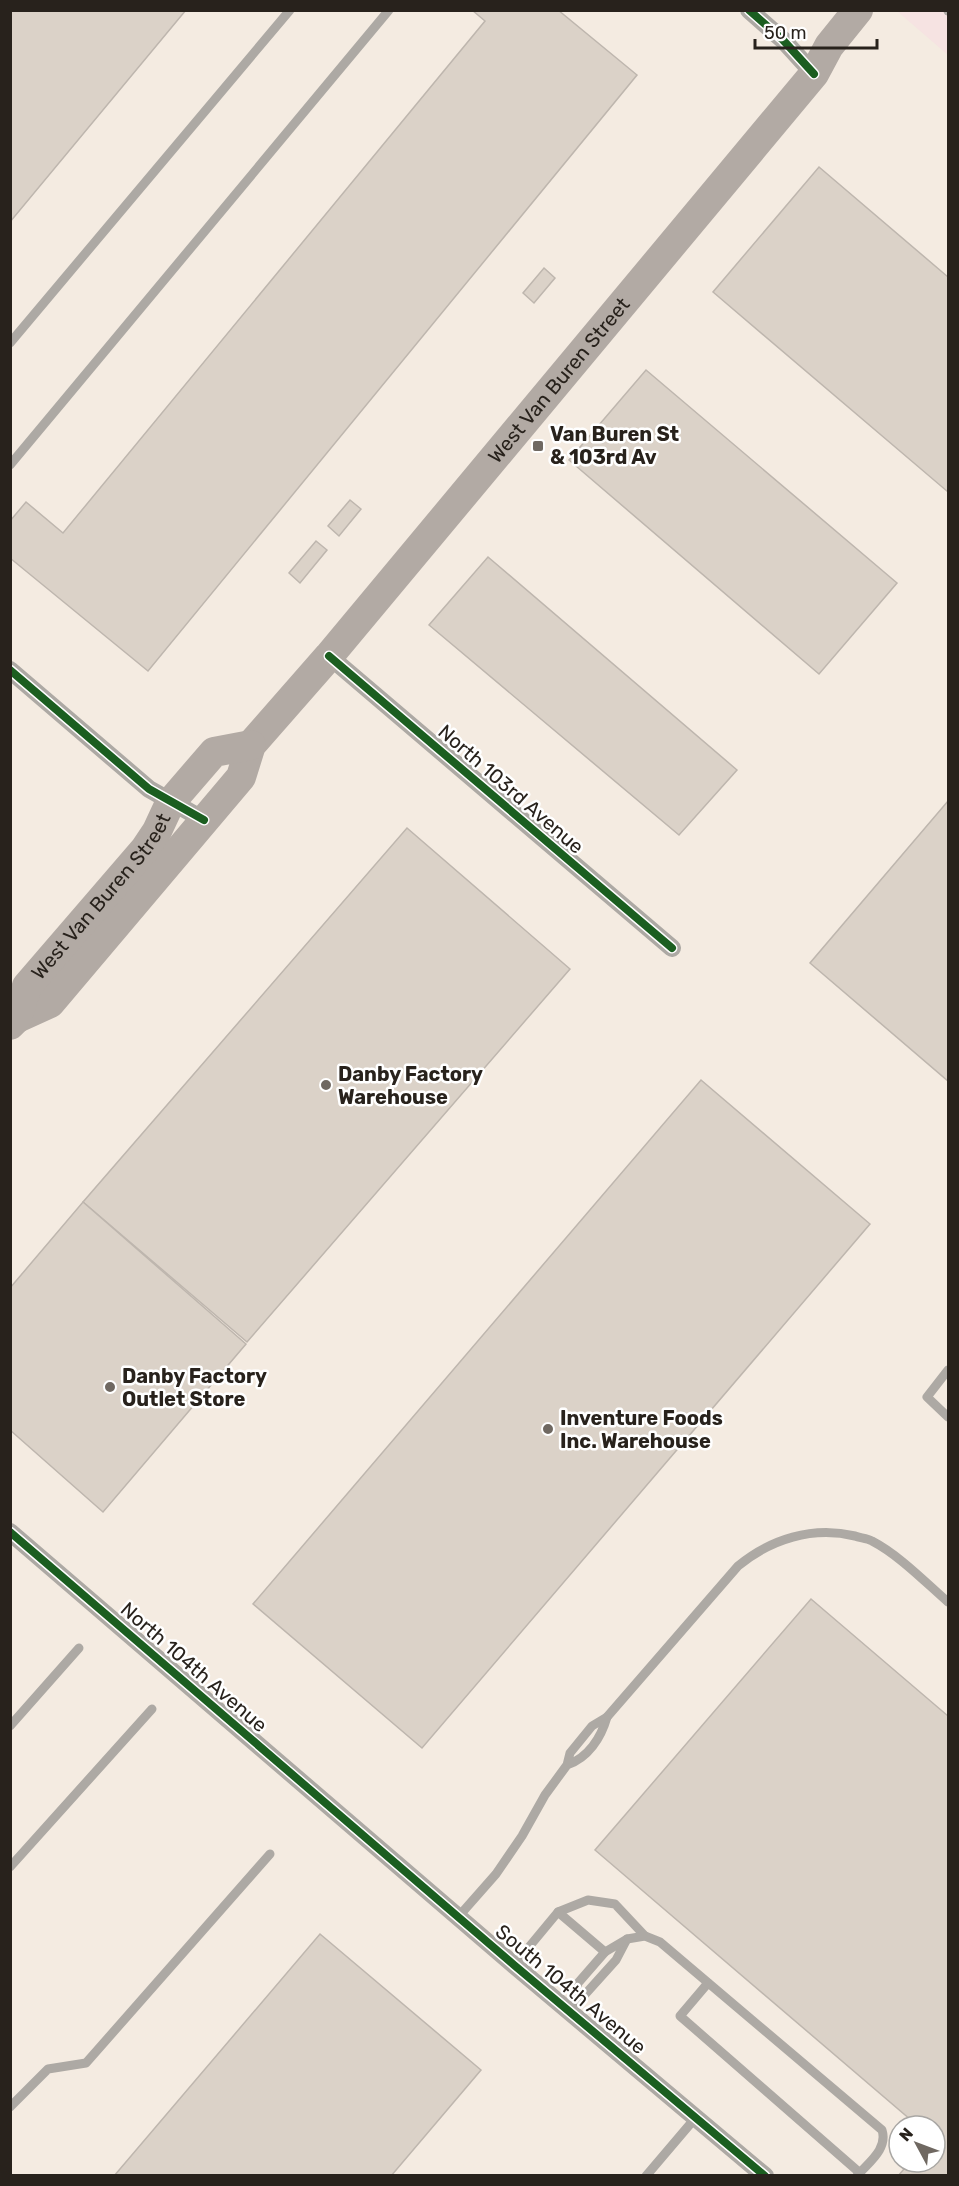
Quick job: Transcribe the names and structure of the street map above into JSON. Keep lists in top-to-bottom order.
{
  "streets": {
    "main road": ["West Van Buren Street"],
    "street": ["North 103rd Avenue", "North 104th Avenue", "South 104th Avenue"]
  },
  "crossings": [
    ["West Van Buren Street", "North 103rd Avenue"],
    ["North 104th Avenue", "South 104th Avenue"]
  ],
  "places": {
    "transit": ["Van Buren St & 103rd Av"],
    "other": ["Danby Factory Warehouse", "Danby Factory Outlet Store", "Inventure Foods Inc. Warehouse"]
  },
  "scale_bar": "50 m",
  "north": "top left"
}
